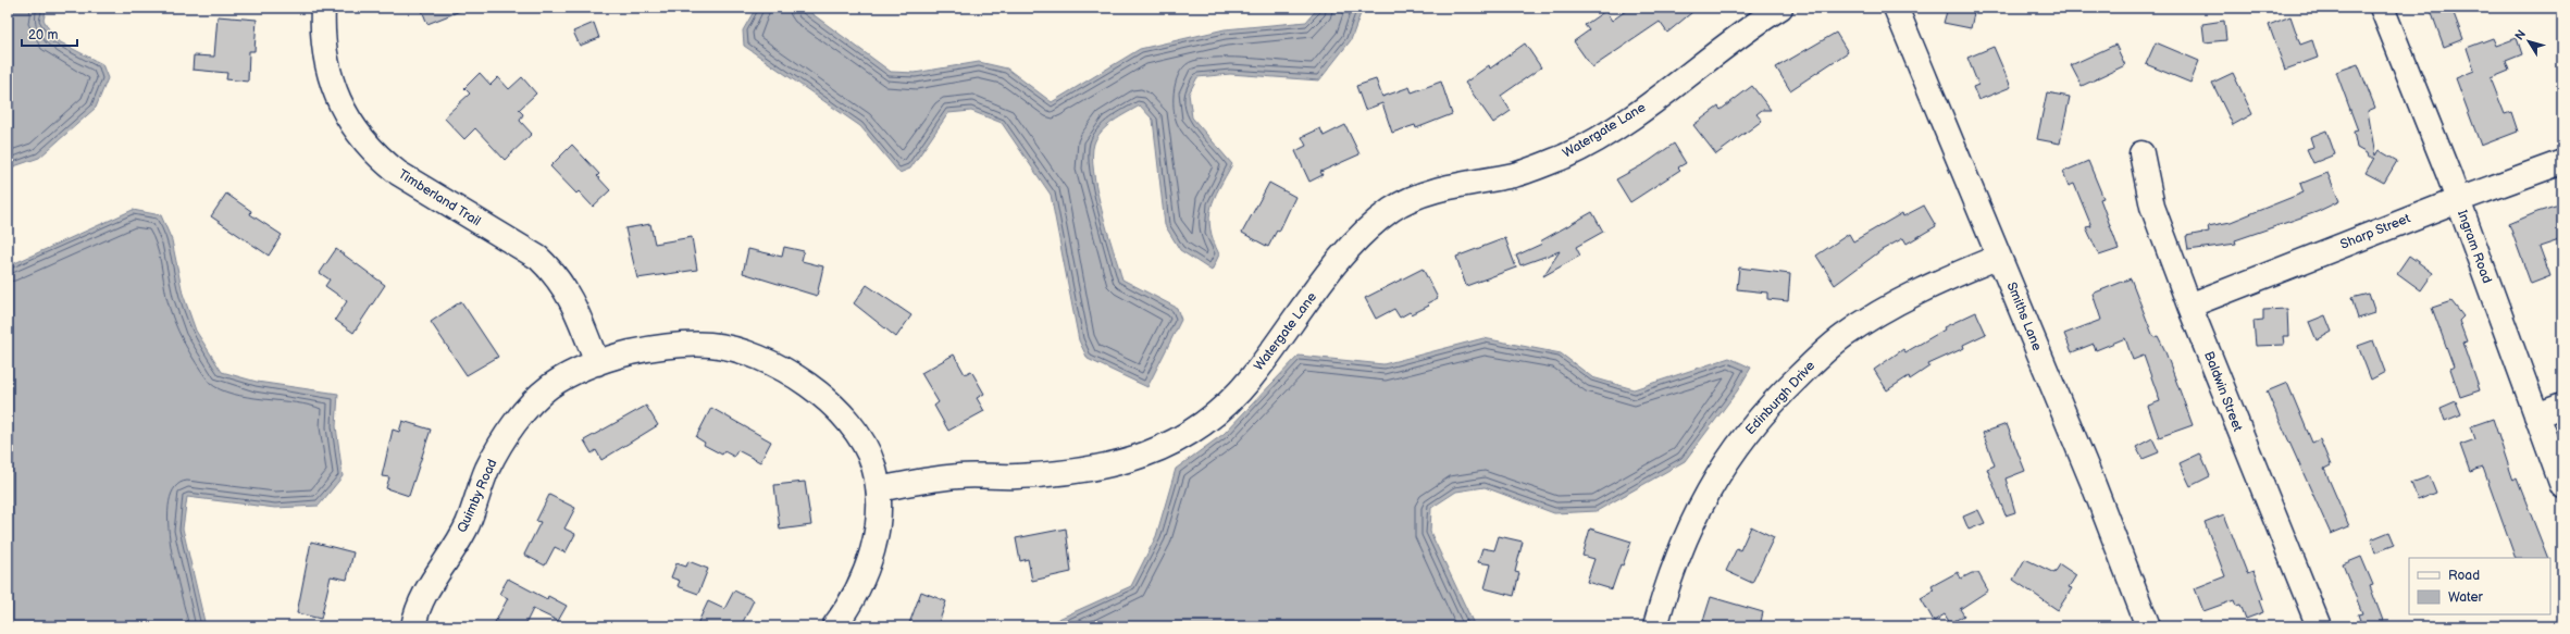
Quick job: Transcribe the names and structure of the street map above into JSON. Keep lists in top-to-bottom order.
{
  "streets": {
    "street": [
      "Watergate Lane",
      "Timberland Trail",
      "Sharp Street",
      "Ingram Road",
      "Smiths Lane",
      "Baldwin Street",
      "Edinburgh Drive",
      "Quimby Road"
    ]
  },
  "crossings": [
    ["Watergate Lane", "Quimby Road"],
    ["Timberland Trail", "Quimby Road"],
    ["Sharp Street", "Ingram Road"],
    ["Sharp Street", "Baldwin Street"],
    ["Smiths Lane", "Edinburgh Drive"]
  ],
  "legend": ["Road", "Water"],
  "scale_bar": "20 m",
  "north": "top left"
}
